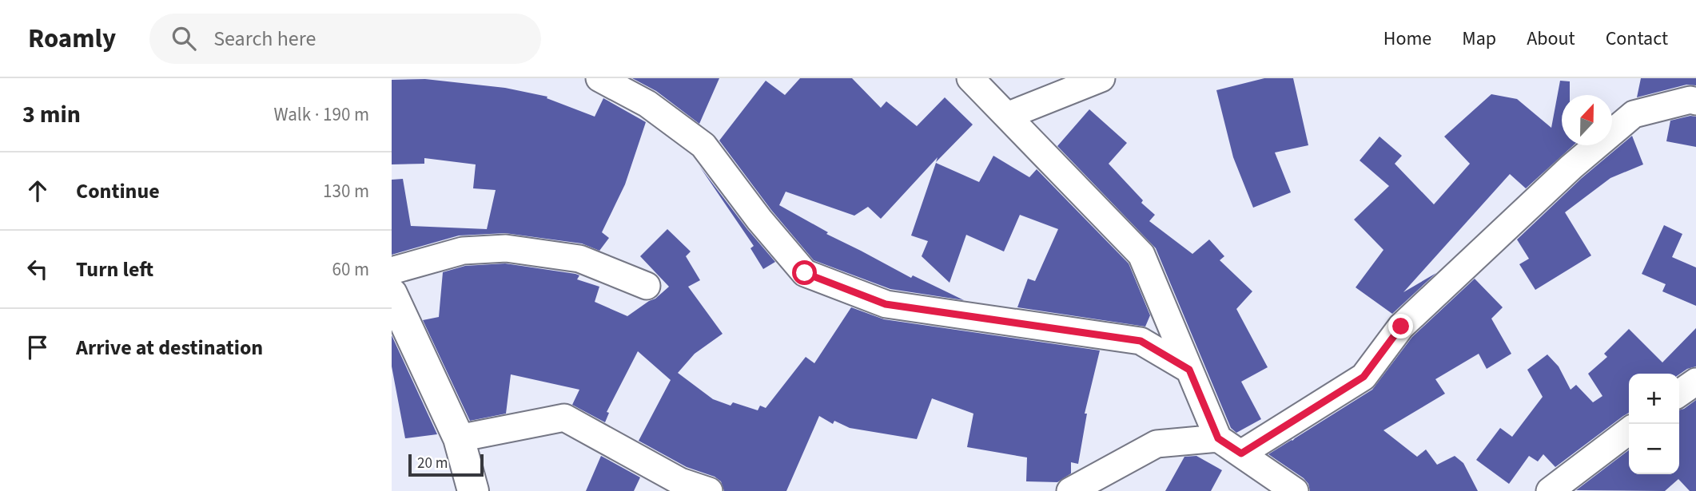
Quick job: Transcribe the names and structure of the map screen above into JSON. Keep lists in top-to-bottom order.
{
  "scale_bar": "20 m",
  "north": "top",
  "page": {
    "header": "Roamly",
    "search": "Search here",
    "nav": [
      "Home",
      "Map",
      "About",
      "Contact"
    ],
    "heading": ["3 min", "Walk · 190 m"],
    "list": [
      ["Continue", "130 m"],
      ["Turn left", "60 m"],
      "Arrive at destination"
    ],
    "map_buttons": ["+", "−"],
    "scale": "20 m"
  }
}
